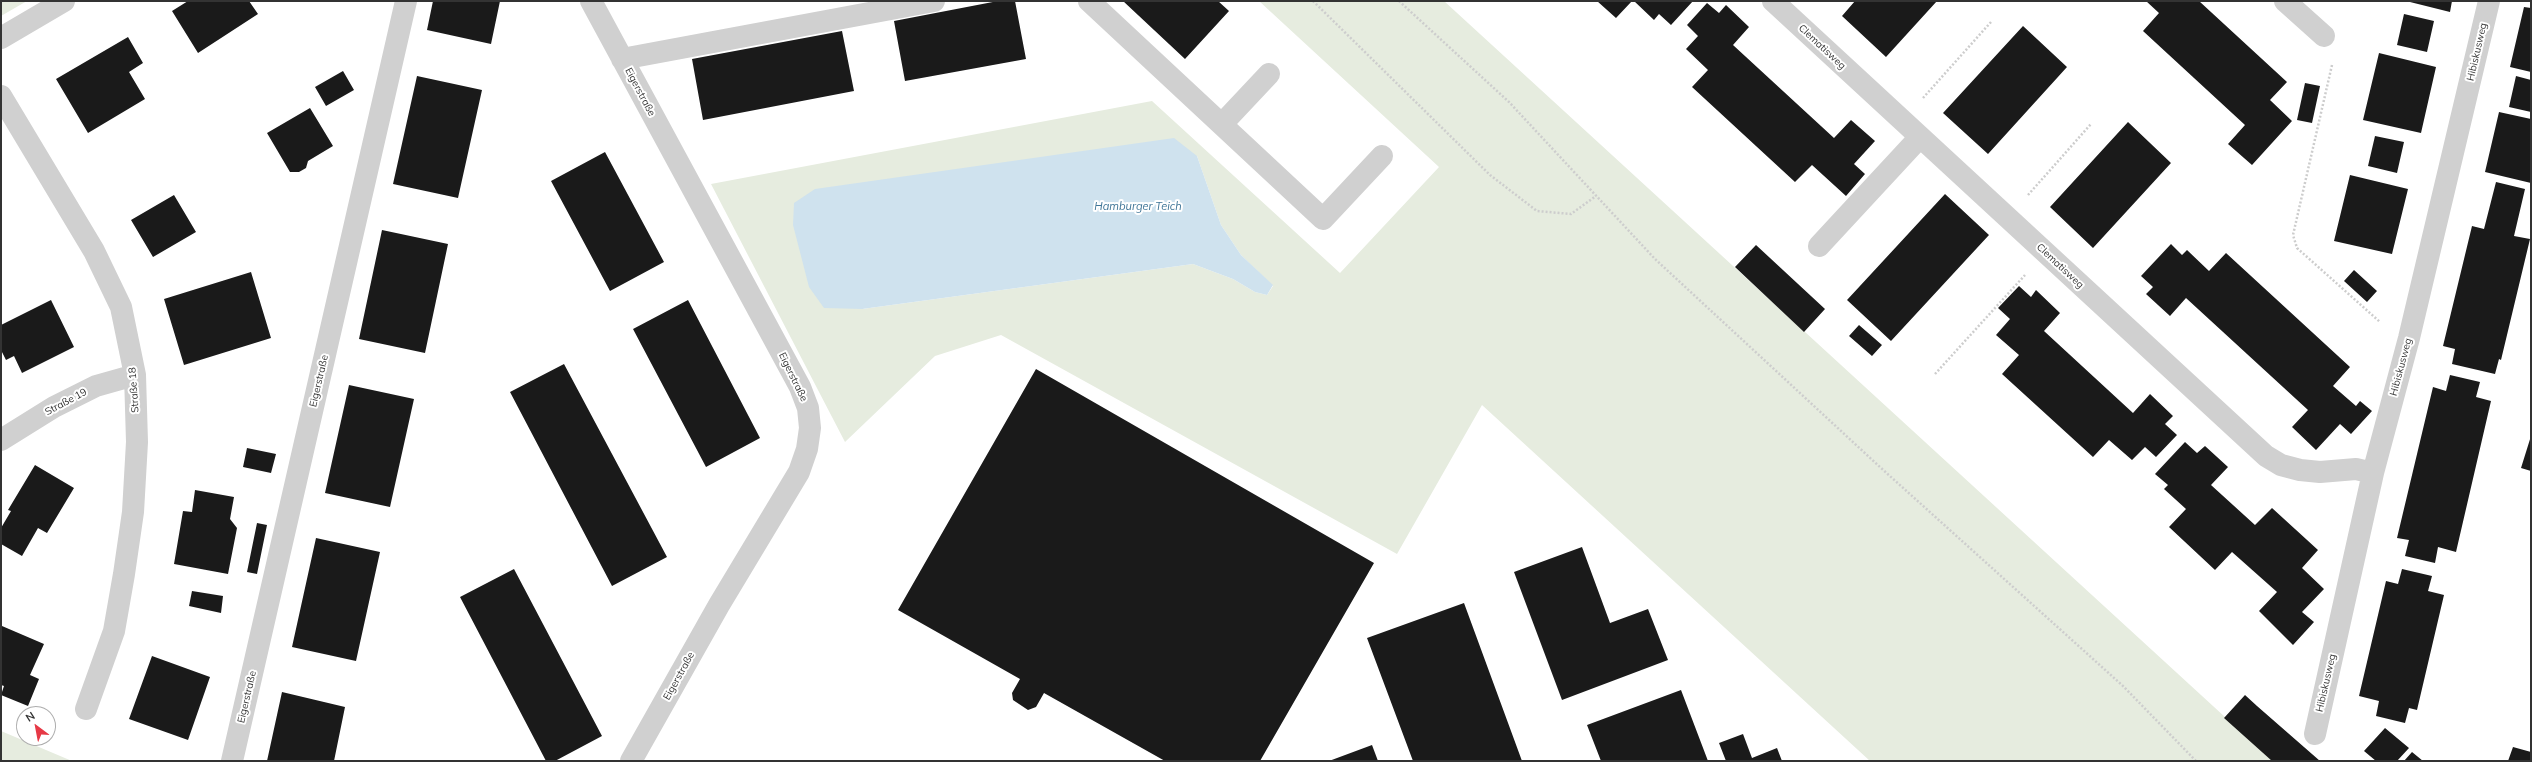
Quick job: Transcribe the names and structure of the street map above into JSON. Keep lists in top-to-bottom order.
{
  "streets": {
    "street": [
      "Clematisweg",
      "Hibiskusweg",
      "Eigerstraße",
      "Straße 18",
      "Straße 19"
    ]
  },
  "crossings": [
    ["Clematisweg", "Hibiskusweg"],
    ["Straße 18", "Straße 19"]
  ],
  "water": ["Hamburger Teich"],
  "north": "top left"
}
